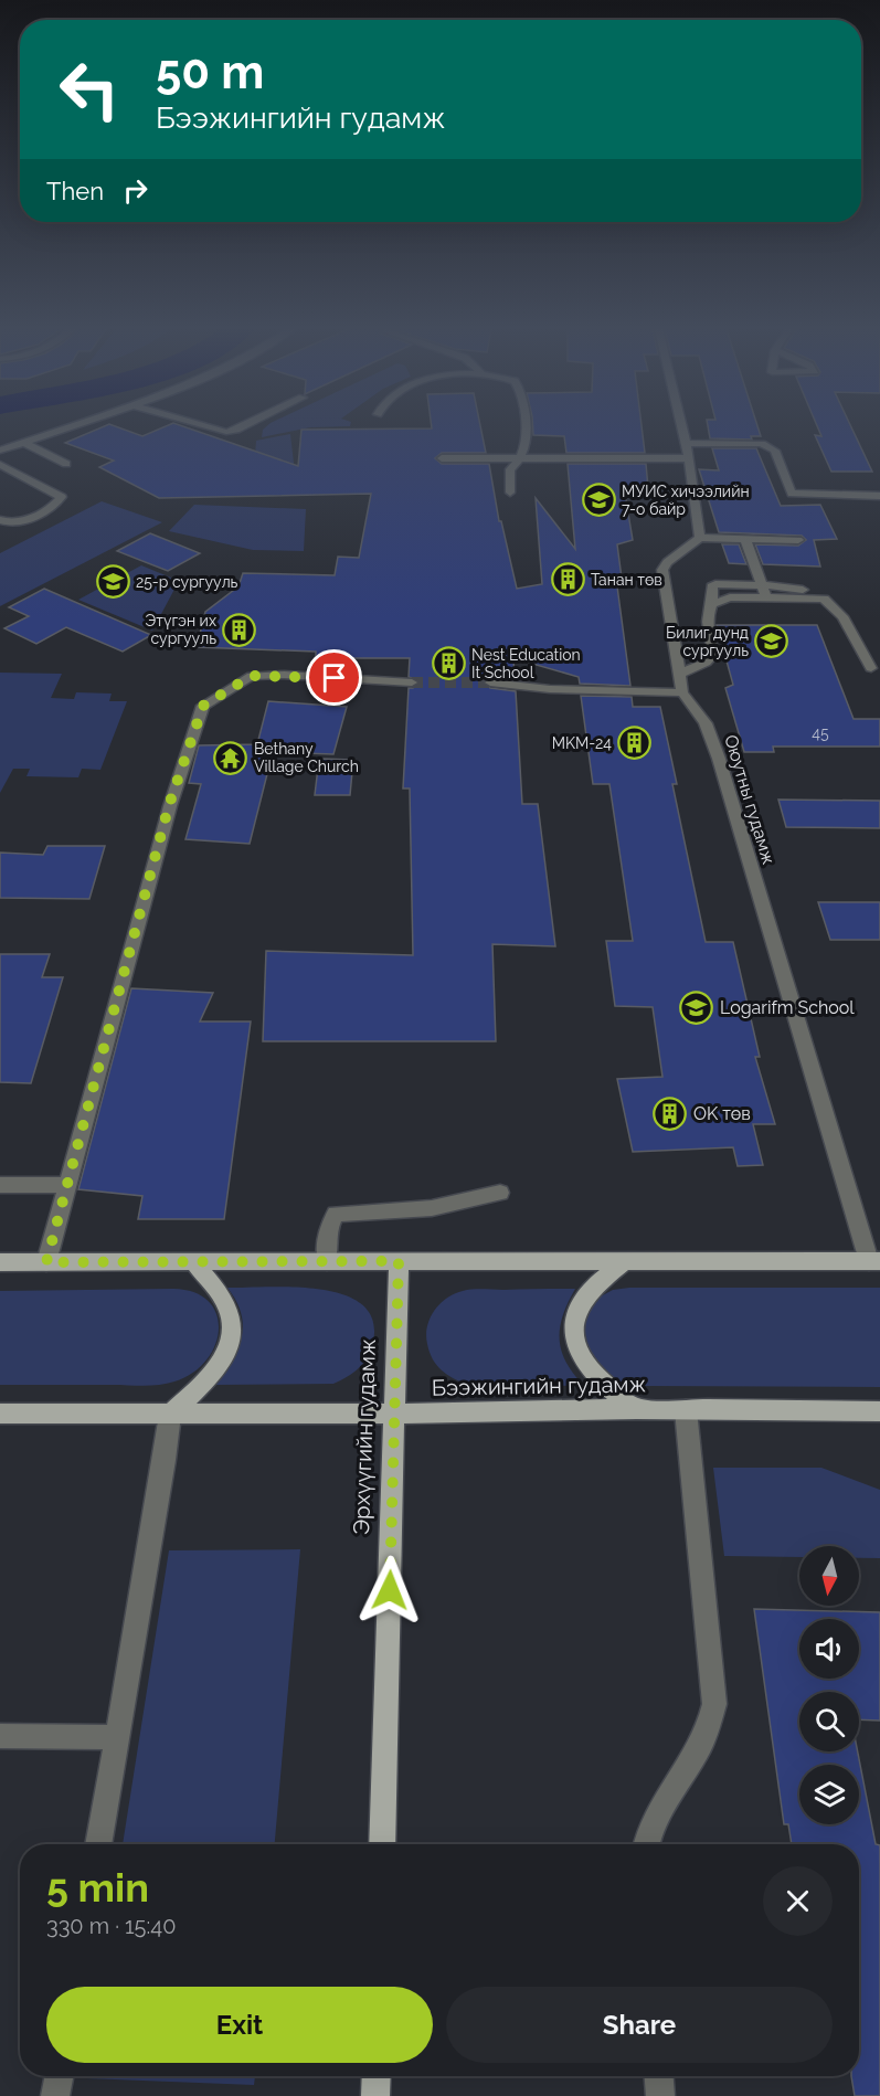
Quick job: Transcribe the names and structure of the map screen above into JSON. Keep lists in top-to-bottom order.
{
  "streets": {
    "main road": ["Бээжингийн гудамж", "Эрхүүгийн гудамж"],
    "street": ["Оюутны гудамж"]
  },
  "crossings": [
    ["Бээжингийн гудамж", "Эрхүүгийн гудамж"]
  ],
  "places": {
    "school or university": [
      "МУИС хичээлийн 7-о байр",
      "25-р сургууль",
      "Билиг дунд сургууль",
      "Logarifm School"
    ],
    "building": [
      "Танан төв",
      "Этүгэн их сургууль",
      "Nest Education It School",
      "MKM-24",
      "OK төв"
    ],
    "temple": ["Bethany Village Church"]
  },
  "house_numbers": ["45"],
  "north": "bottom",
  "page": {
    "turn": ["50 m", "Бээжингийн гудамж"],
    "then": "Then",
    "heading": ["5 min", "330 m · 15:40"],
    "buttons": ["Exit", "Share"]
  }
}
